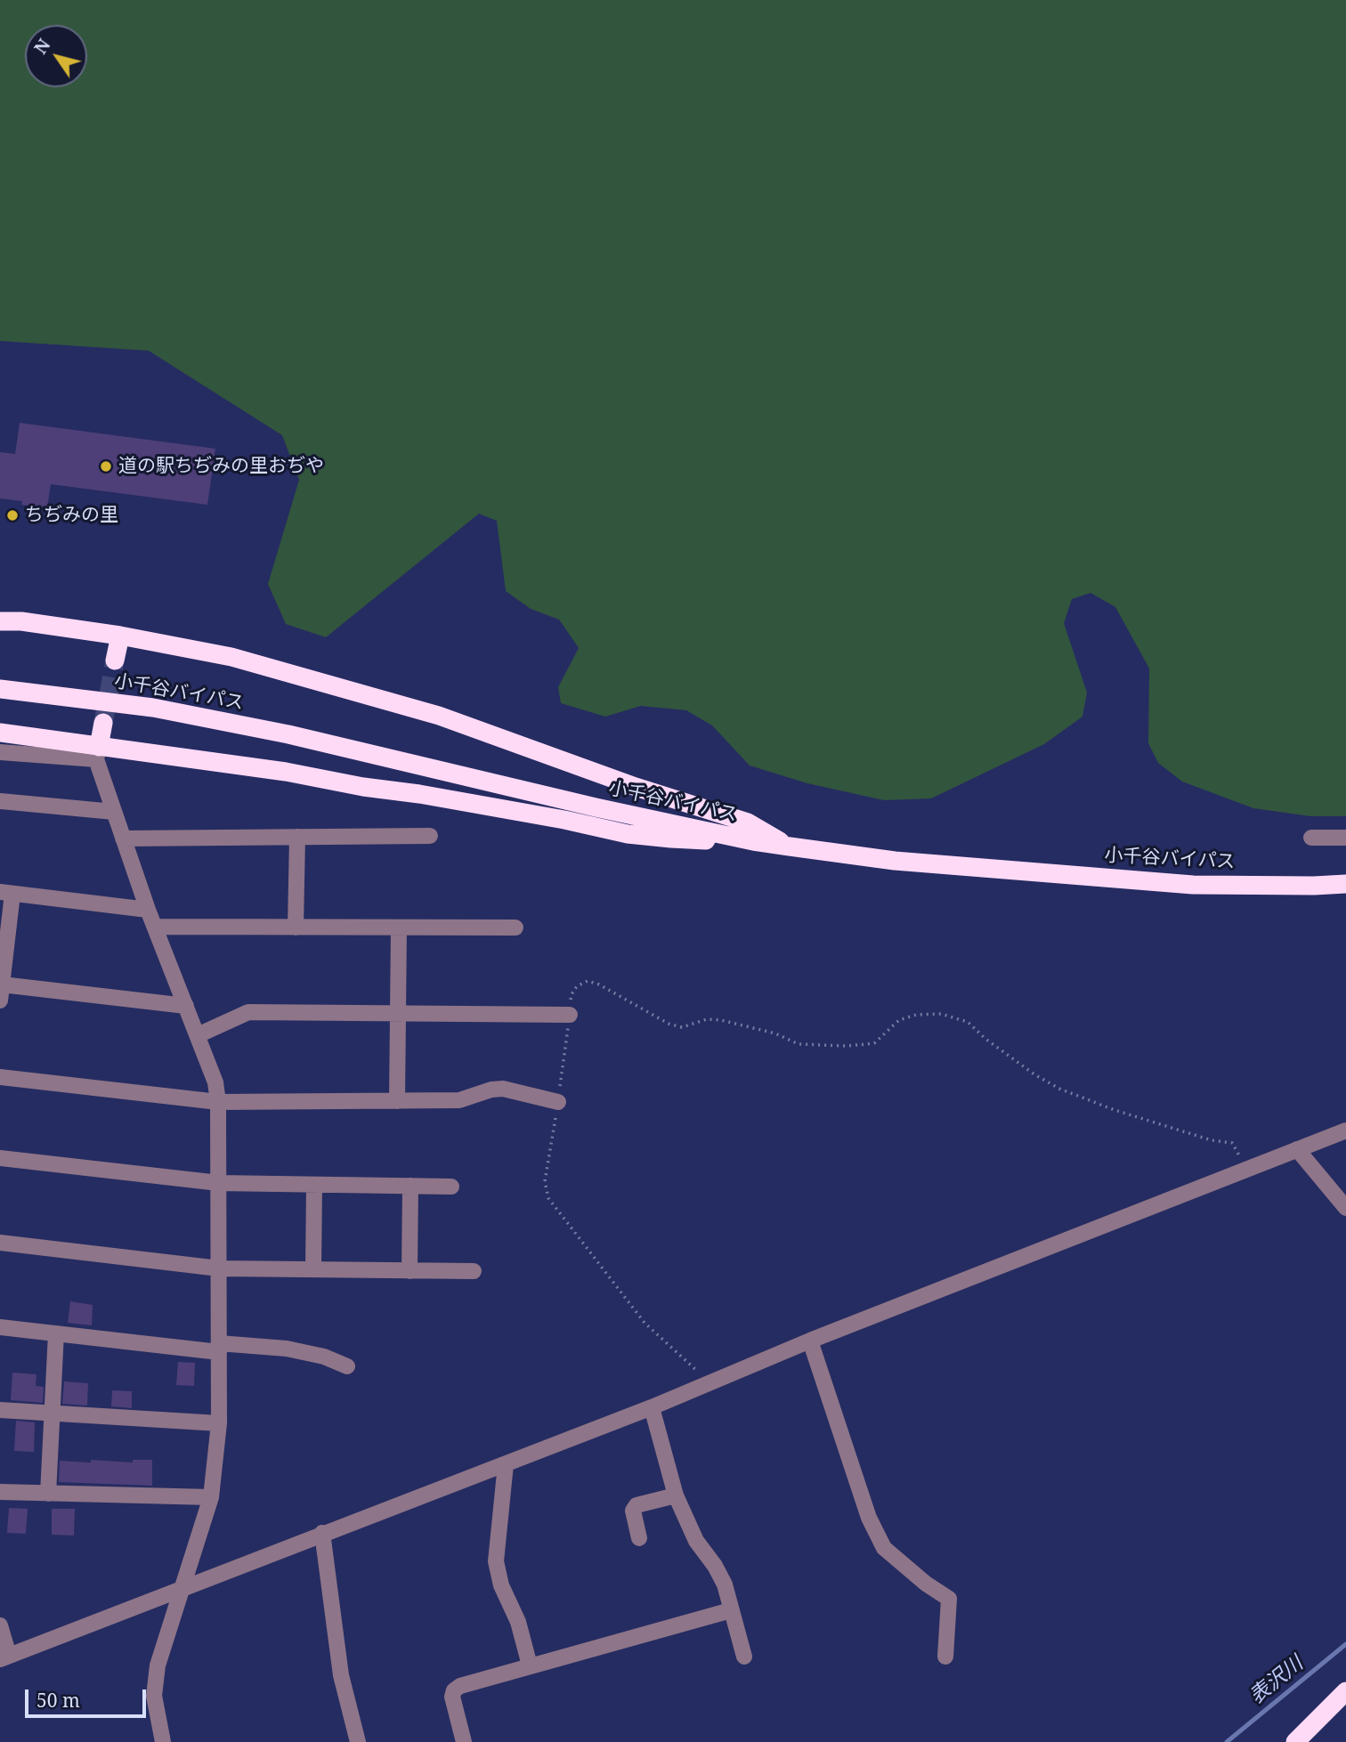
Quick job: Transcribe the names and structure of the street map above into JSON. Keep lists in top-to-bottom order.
{
  "streets": {
    "highway": ["小千谷バイパス"]
  },
  "water": ["表沢川"],
  "places": ["道の駅ちぢみの里おぢや", "ちぢみの里"],
  "scale_bar": "50 m",
  "north": "top left"
}
